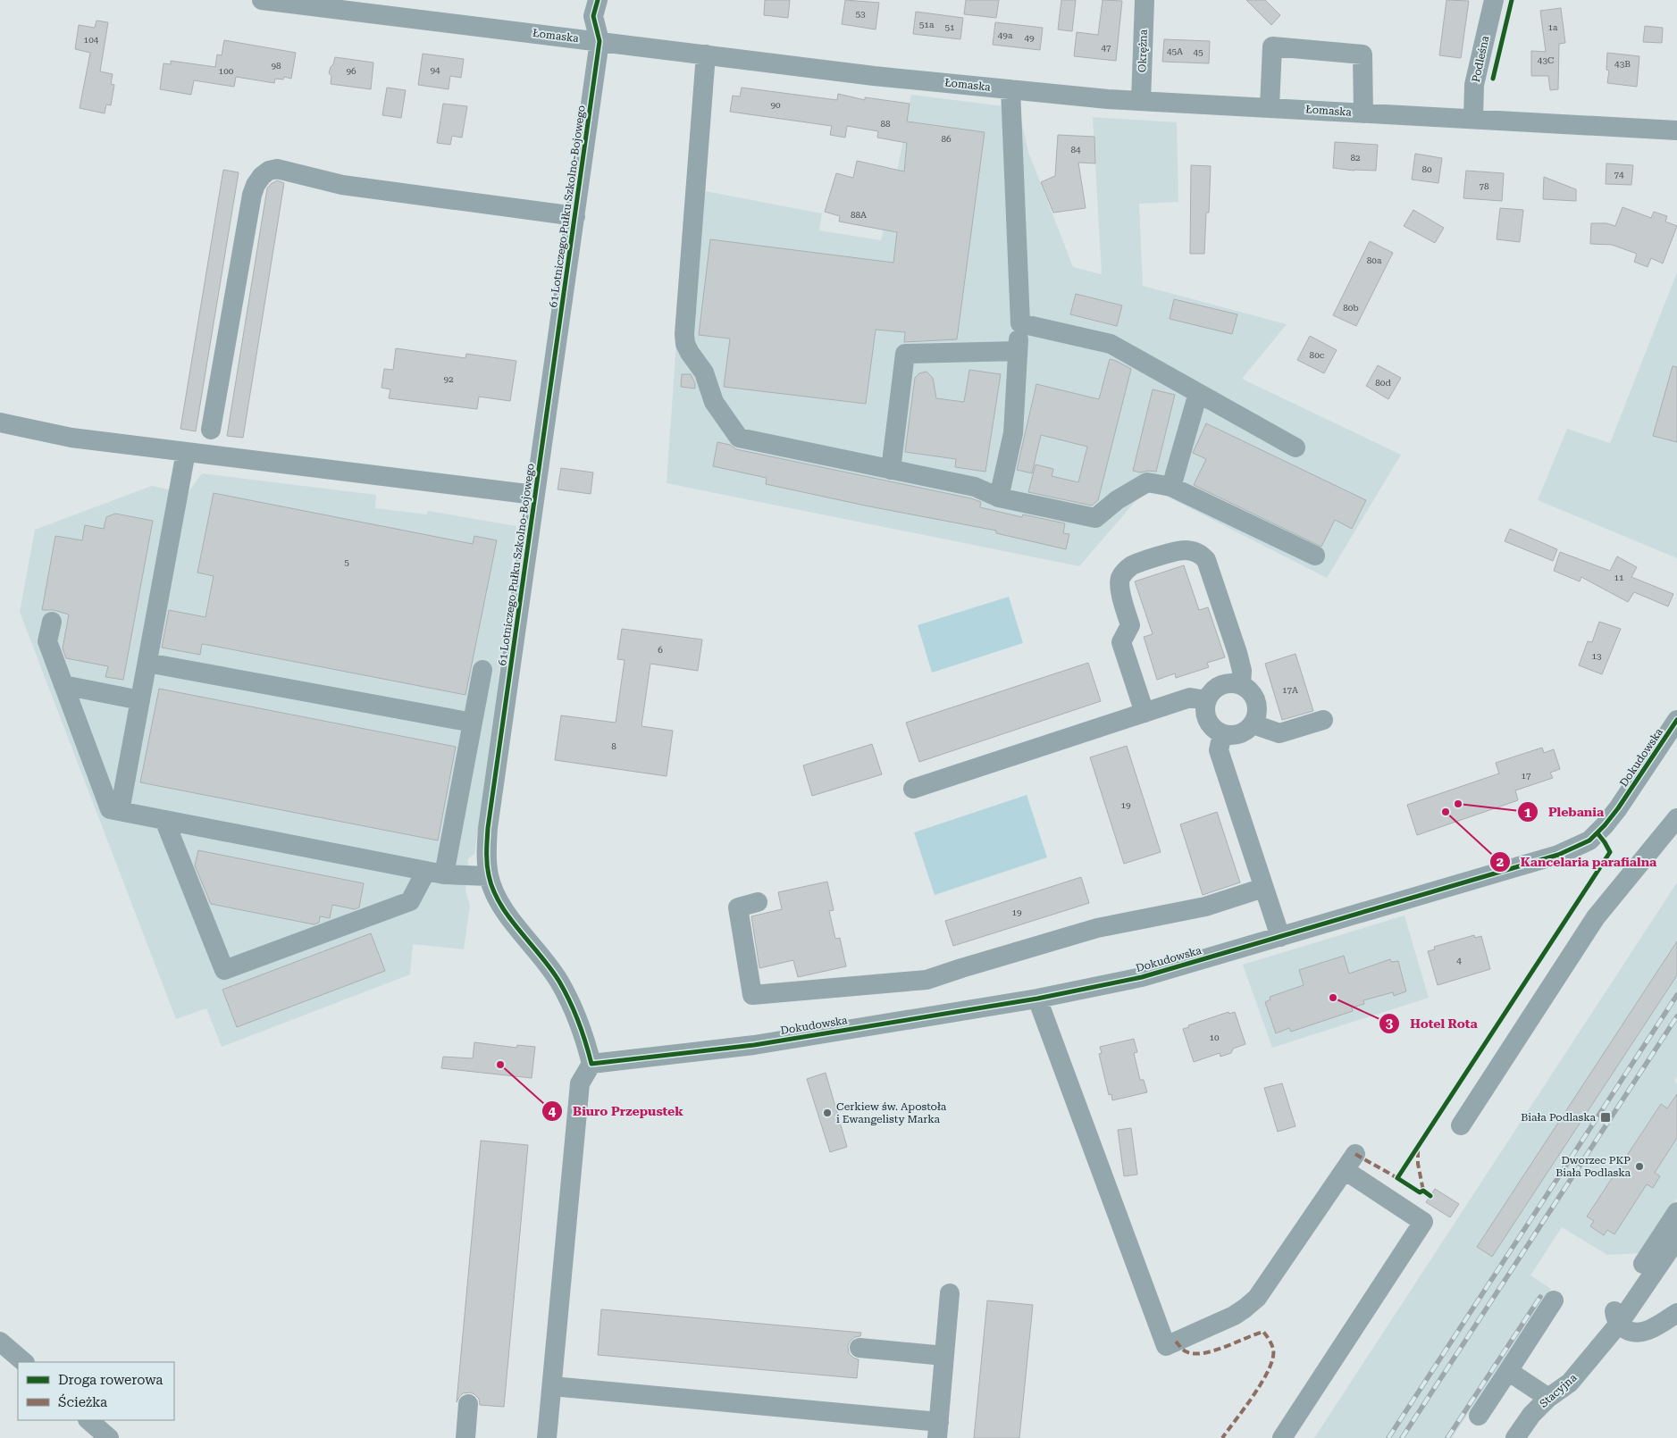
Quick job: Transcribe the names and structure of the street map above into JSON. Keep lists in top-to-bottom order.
{
  "streets": {
    "street": [
      "Łomaska",
      "Okrężna",
      "Podleśna",
      "61 Lotniczego Pułku Szkolno-Bojowego",
      "Dokudowska",
      "Stacyjna"
    ]
  },
  "crossings": [
    ["Łomaska", "Okrężna"],
    ["Łomaska", "Podleśna"],
    ["Łomaska", "61 Lotniczego Pułku Szkolno-Bojowego"],
    ["61 Lotniczego Pułku Szkolno-Bojowego", "Dokudowska"]
  ],
  "places": {
    "other": [
      "Plebania",
      "Kancelaria parafialna",
      "Hotel Rota",
      "Biuro Przepustek",
      "Cerkiew św. Apostoła i Ewangelisty Marka",
      "Dworzec PKP Biała Podlaska"
    ],
    "transit": ["Biała Podlaska"]
  },
  "house_numbers": [
    "53",
    "51a",
    "51",
    "1a",
    "49a",
    "49",
    "104",
    "47",
    "45A",
    "45",
    "43C",
    "43B",
    "98",
    "94",
    "100",
    "96",
    "90",
    "88",
    "86",
    "84",
    "82",
    "80",
    "74",
    "78",
    "88A",
    "80a",
    "80b",
    "80c",
    "92",
    "80d",
    "5",
    "11",
    "6",
    "13",
    "17A",
    "8",
    "17",
    "19",
    "19",
    "4",
    "10"
  ],
  "legend": ["Droga rowerowa", "Ścieżka"]
}
